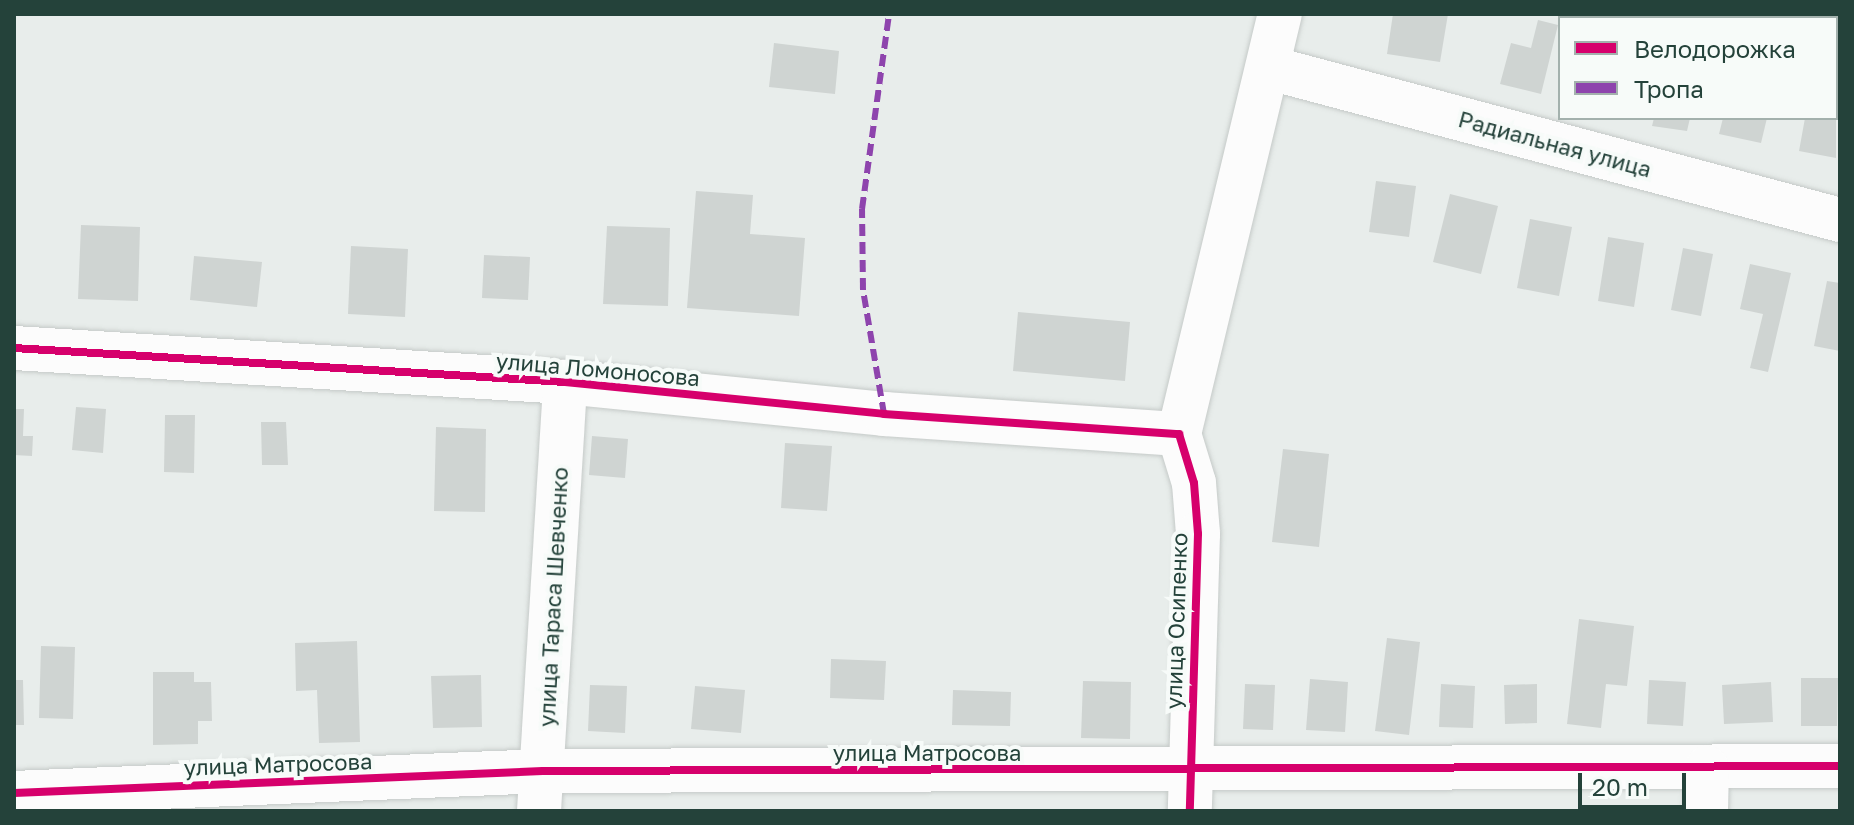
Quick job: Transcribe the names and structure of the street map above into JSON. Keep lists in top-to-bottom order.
{
  "streets": {
    "street": [
      "Радиальная улица",
      "улица Ломоносова",
      "улица Тараса Шевченко",
      "улица Осипенко",
      "улица Матросова"
    ]
  },
  "crossings": [
    ["улица Ломоносова", "улица Тараса Шевченко"],
    ["улица Ломоносова", "улица Осипенко"],
    ["улица Тараса Шевченко", "улица Матросова"],
    ["улица Осипенко", "улица Матросова"]
  ],
  "legend": ["Велодорожка", "Тропа"],
  "scale_bar": "20 m"
}
